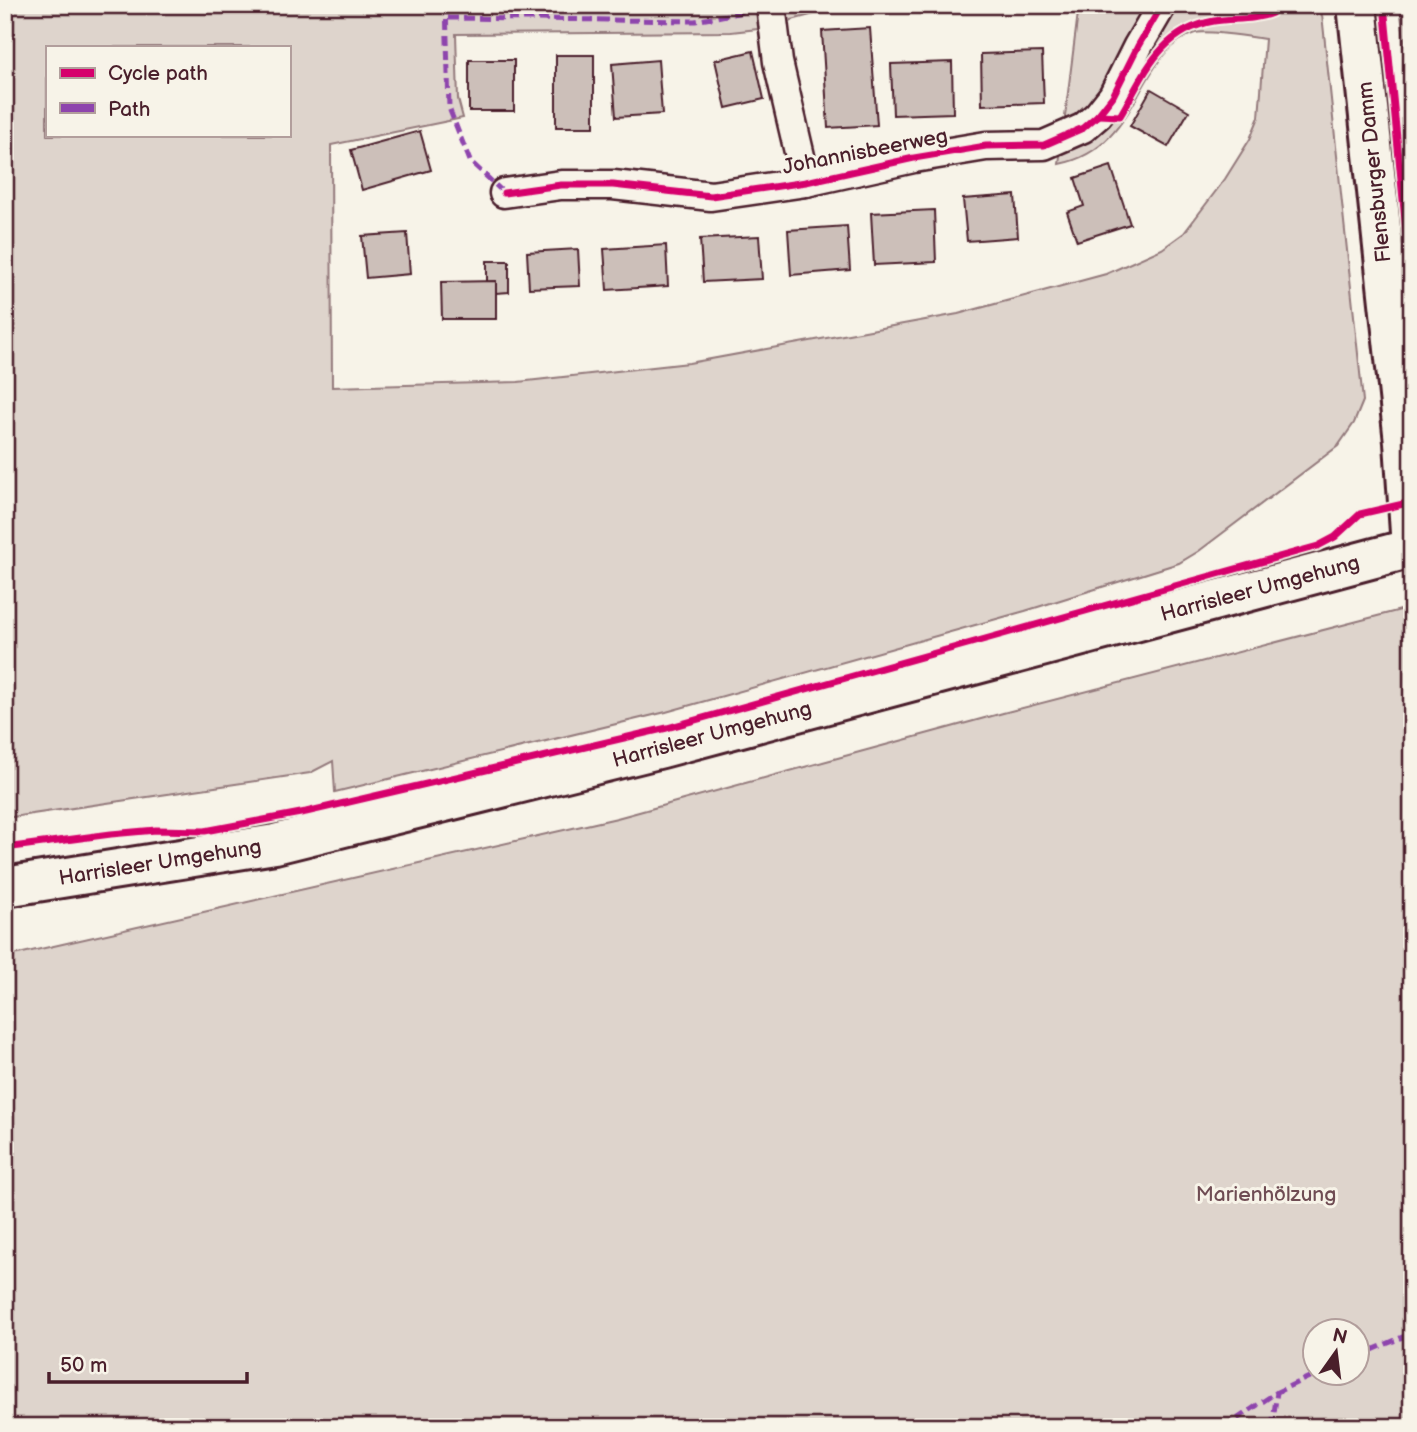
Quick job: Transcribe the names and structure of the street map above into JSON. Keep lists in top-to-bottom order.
{
  "streets": {
    "main road": ["Flensburger Damm", "Harrisleer Umgehung"],
    "street": ["Johannisbeerweg"]
  },
  "crossings": [
    ["Flensburger Damm", "Harrisleer Umgehung"]
  ],
  "parks": ["Marienhölzung"],
  "legend": ["Cycle path", "Path"],
  "scale_bar": "50 m",
  "north": "top"
}
